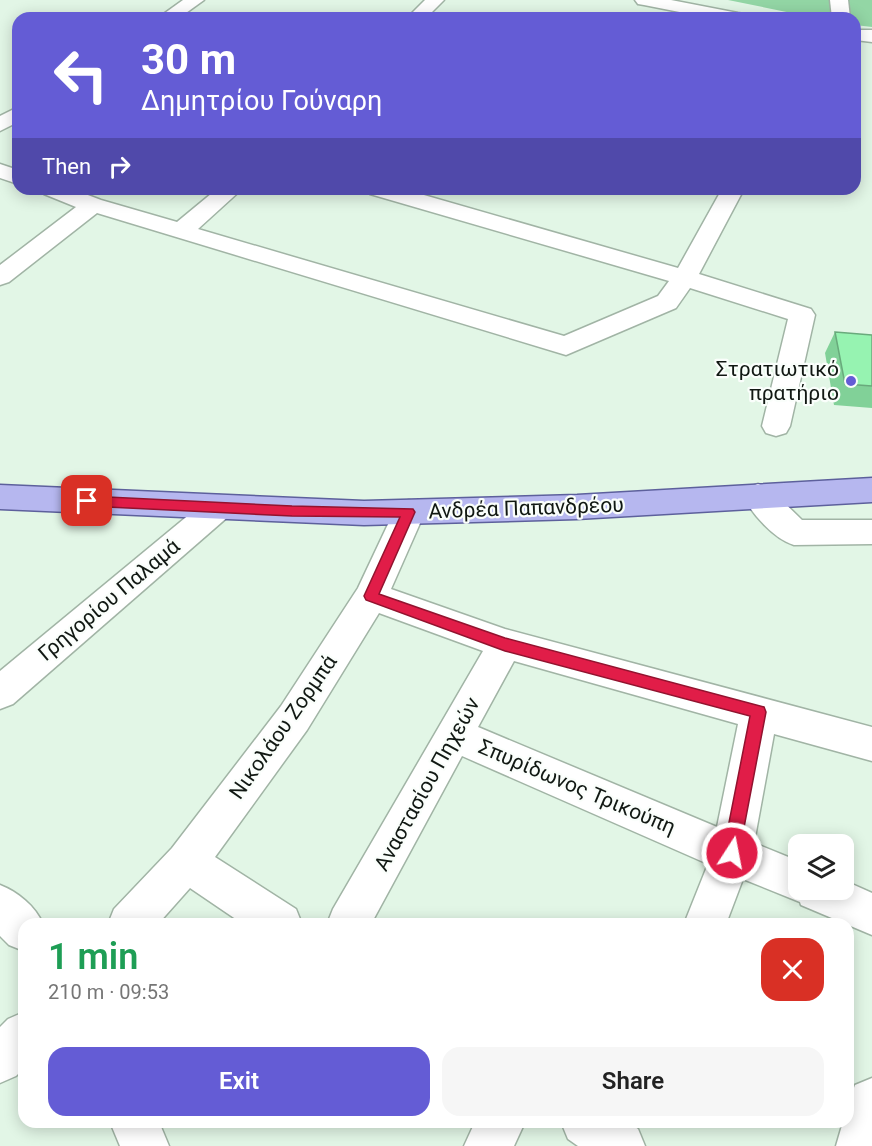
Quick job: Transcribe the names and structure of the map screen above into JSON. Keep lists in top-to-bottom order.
{
  "streets": {
    "main road": ["Ανδρέα Παπανδρέου"],
    "street": [
      "Γρηγορίου Παλαμά",
      "Νικολάου Ζορμπά",
      "Αναστασίου Πηχεών",
      "Σπυρίδωνος Τρικούπη"
    ]
  },
  "crossings": [
    ["Ανδρέα Παπανδρέου", "Γρηγορίου Παλαμά"],
    ["Ανδρέα Παπανδρέου", "Νικολάου Ζορμπά"],
    ["Αναστασίου Πηχεών", "Σπυρίδωνος Τρικούπη"]
  ],
  "places": ["Στρατιωτικό πρατήριο"],
  "page": {
    "turn": ["30 m", "Δημητρίου Γούναρη"],
    "then": "Then",
    "heading": ["1 min", "210 m · 09:53"],
    "buttons": ["Exit", "Share"]
  }
}
